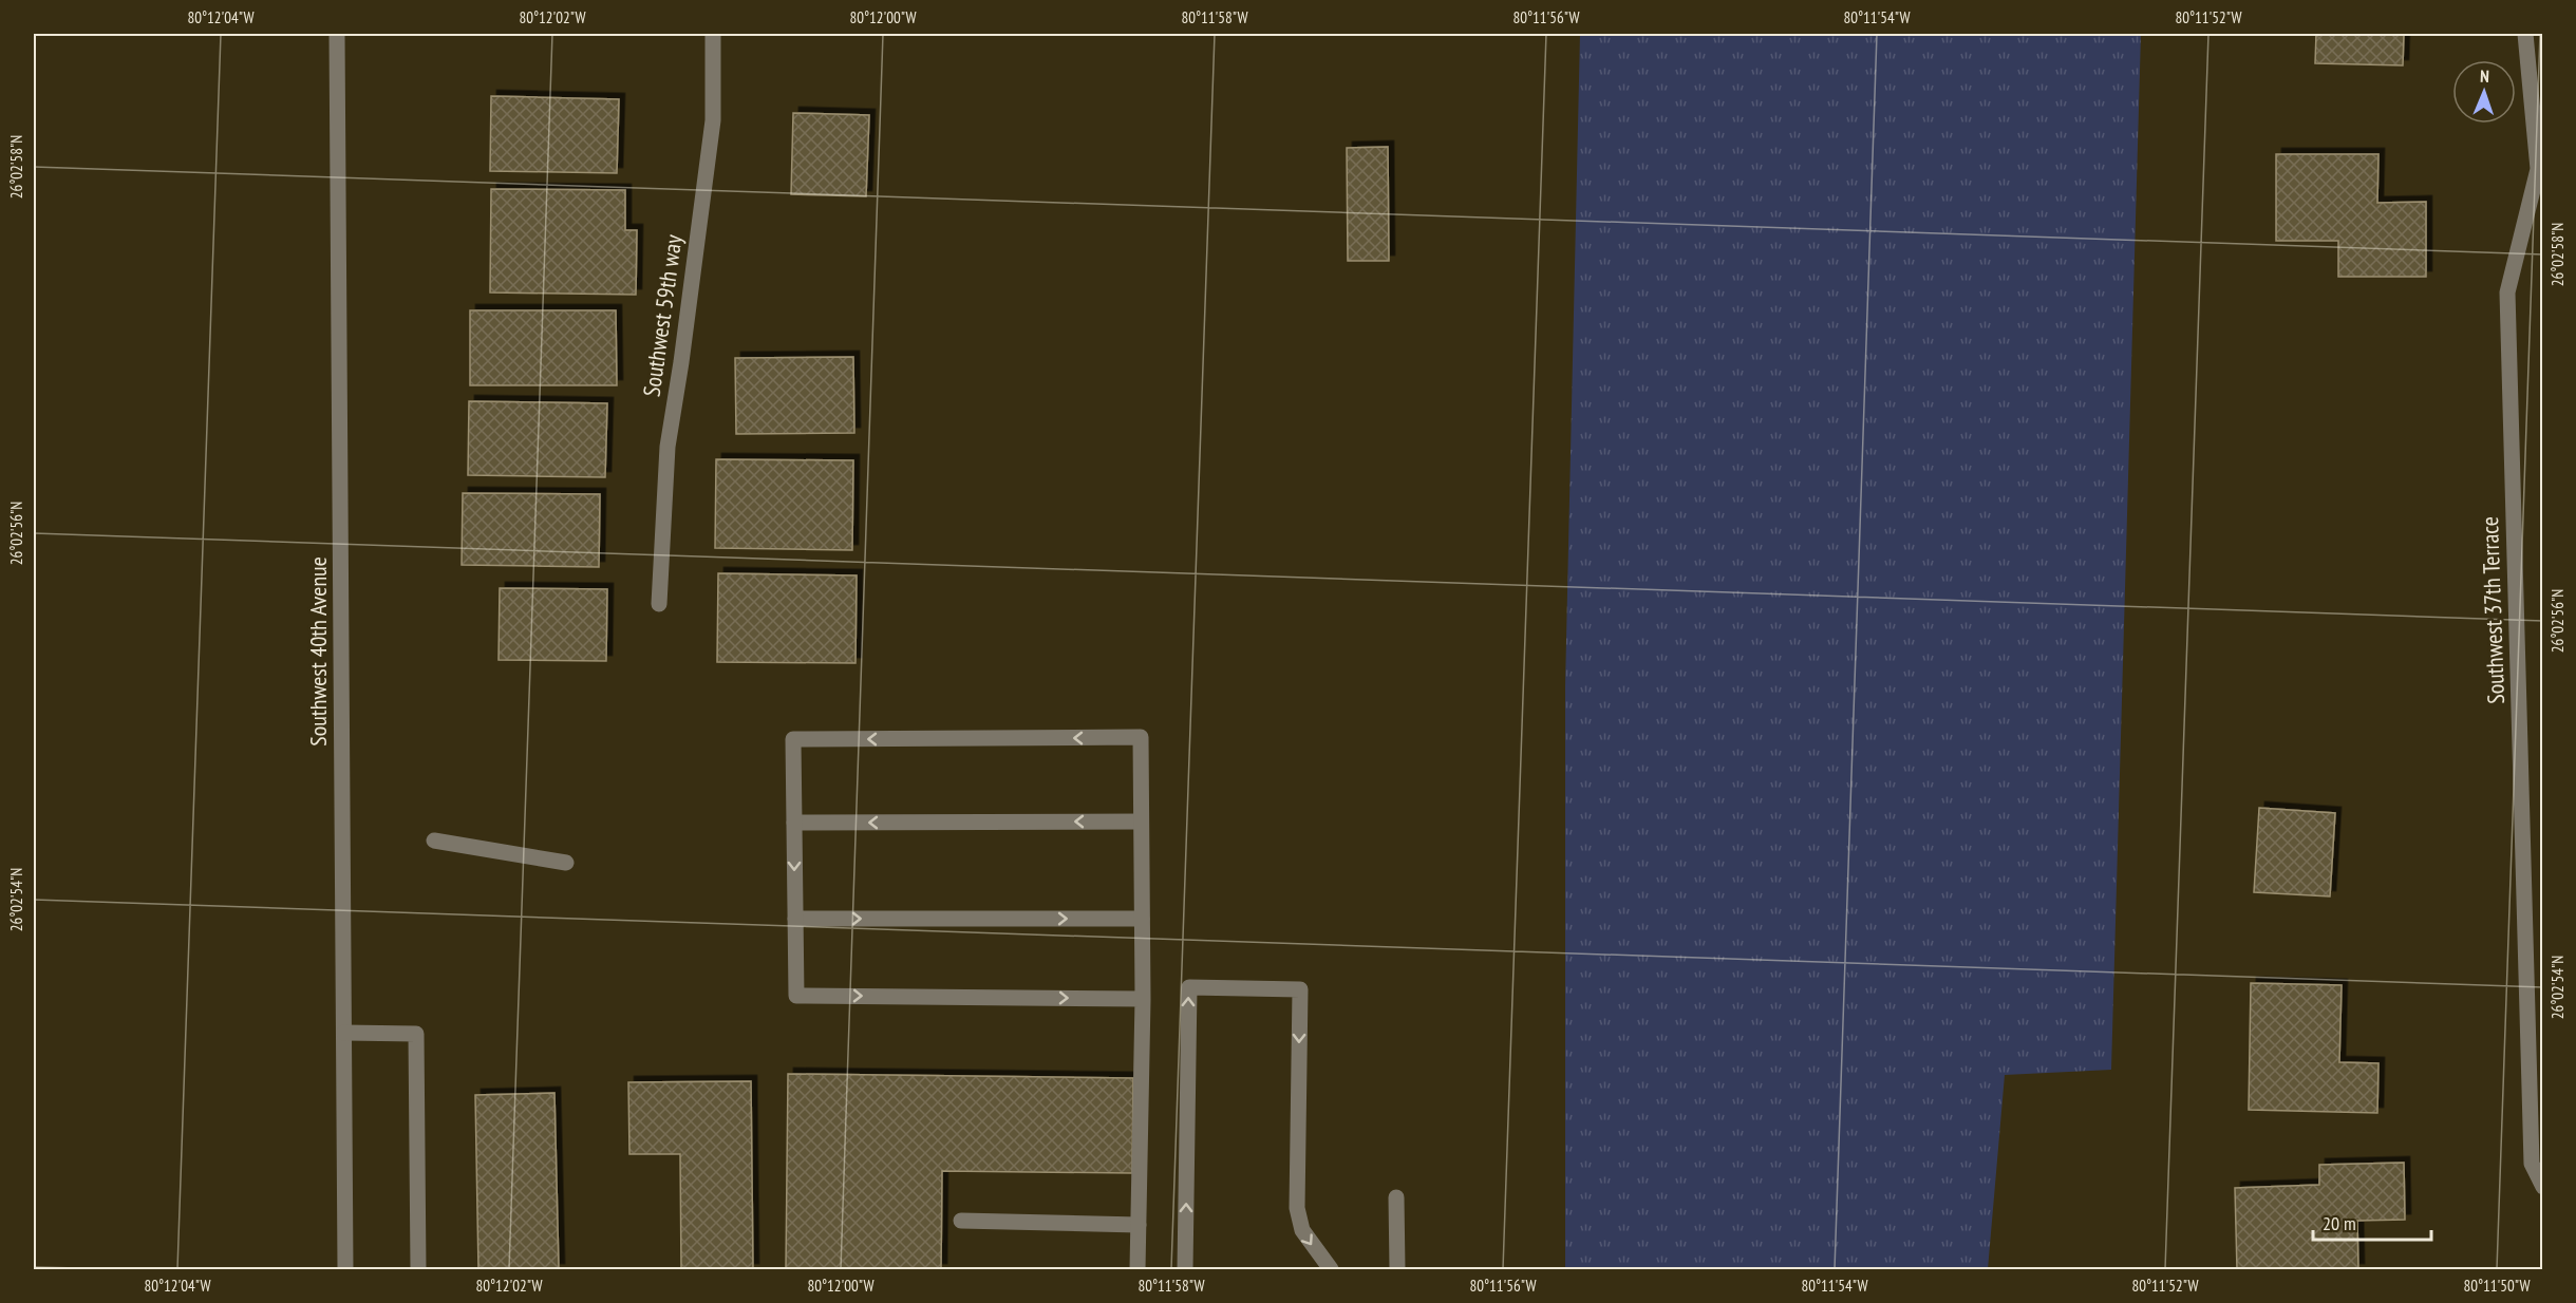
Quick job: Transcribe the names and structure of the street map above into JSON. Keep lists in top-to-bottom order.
{
  "streets": {
    "street": ["Southwest 59th way", "Southwest 37th Terrace", "Southwest 40th Avenue"]
  },
  "scale_bar": "20 m",
  "north": "top",
  "coordinates": [
    "80°12'04\"W",
    "80°12'02\"W",
    "80°12'00\"W",
    "80°11'58\"W",
    "80°11'56\"W",
    "80°11'54\"W",
    "80°11'52\"W",
    "26°02'58\"N",
    "26°02'56\"N",
    "26°02'54\"N",
    "80°11'50\"W"
  ]
}
